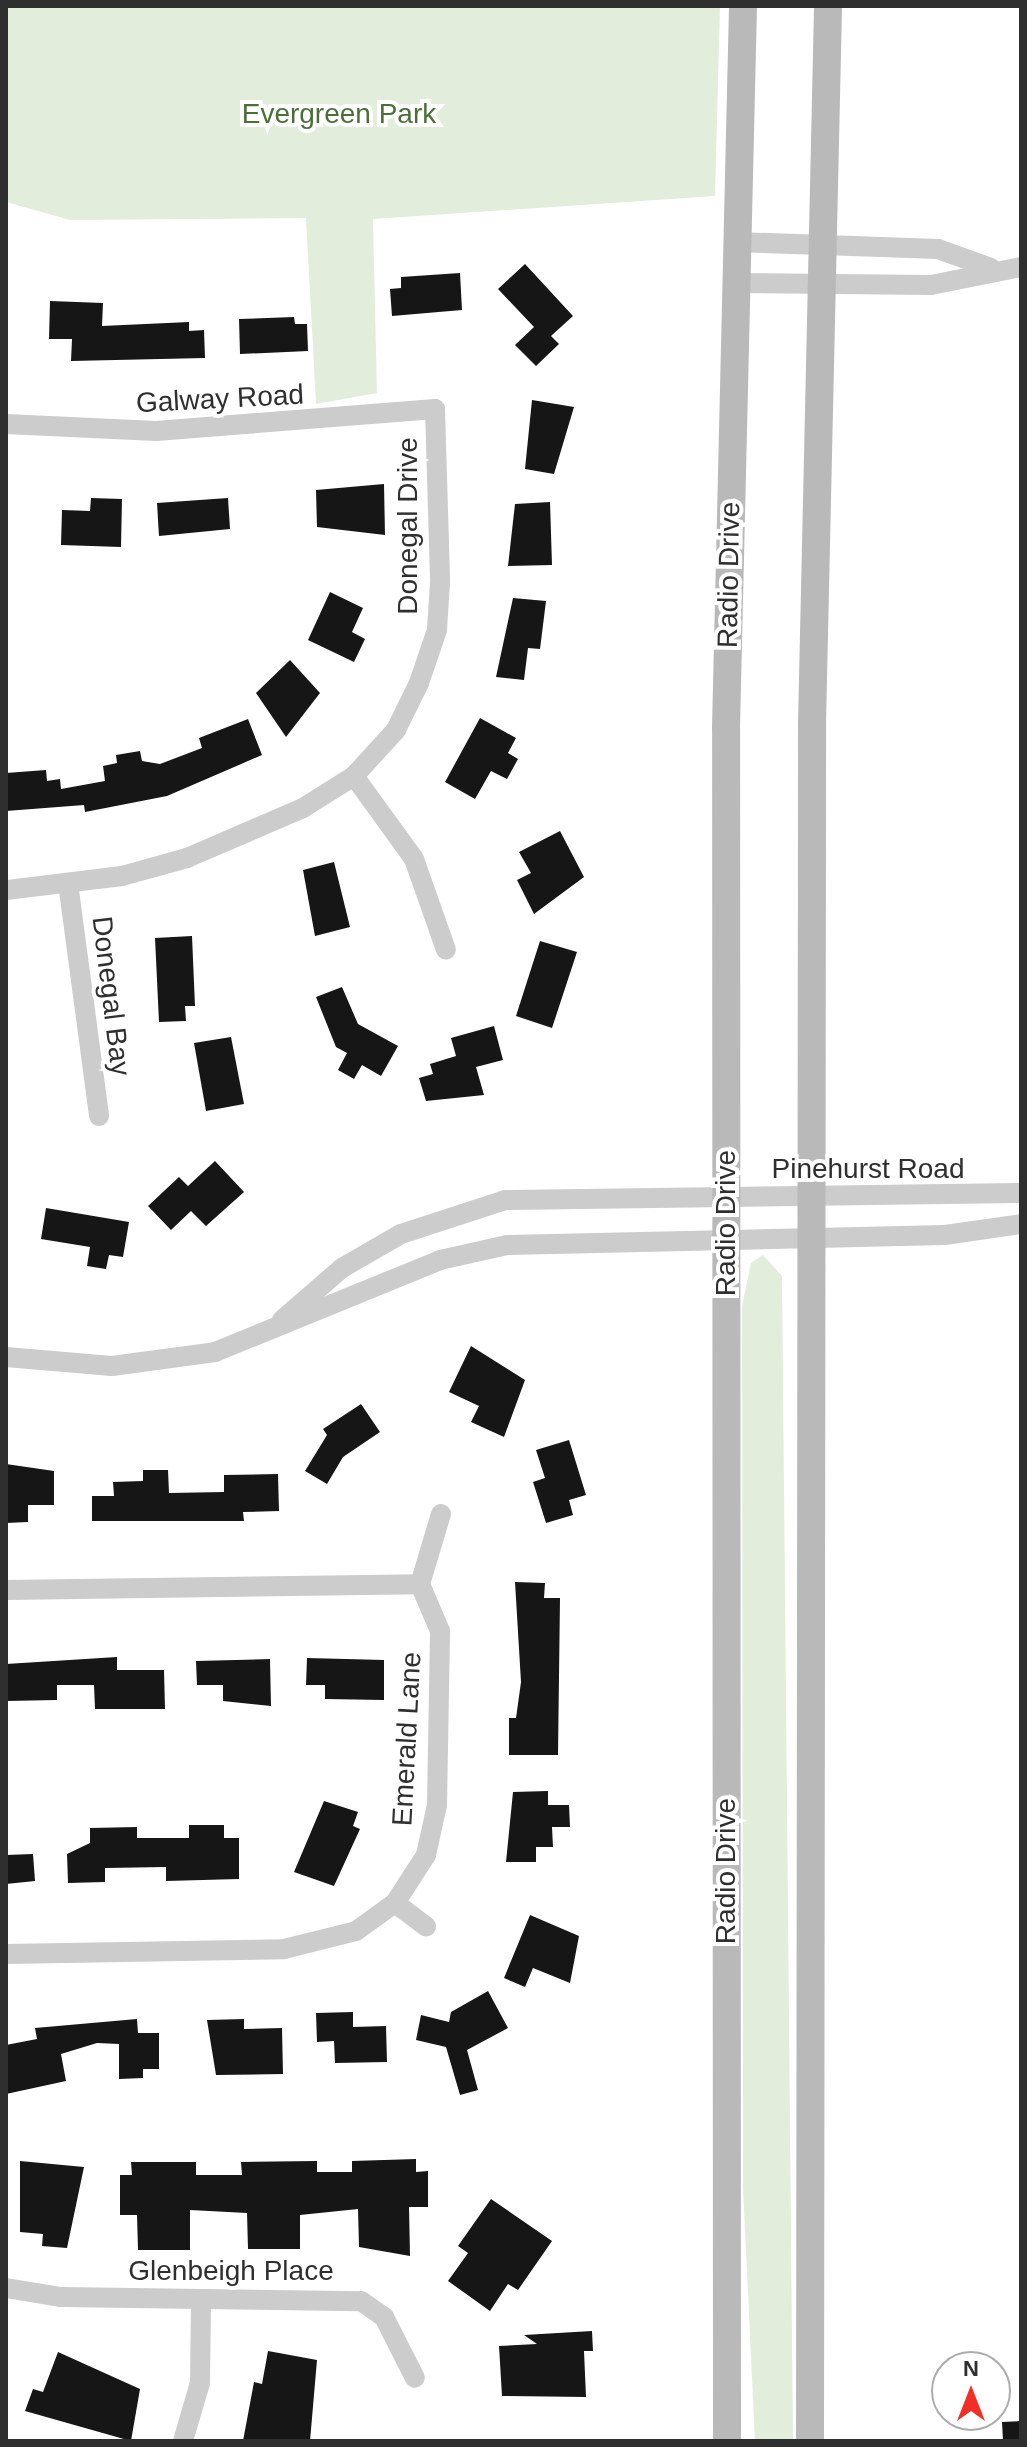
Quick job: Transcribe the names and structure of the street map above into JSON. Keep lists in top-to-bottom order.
{
  "streets": {
    "main road": ["Radio Drive"],
    "street": [
      "Galway Road",
      "Donegal Drive",
      "Donegal Bay",
      "Pinehurst Road",
      "Emerald Lane",
      "Glenbeigh Place"
    ]
  },
  "crossings": [
    ["Galway Road", "Donegal Drive"],
    ["Donegal Drive", "Donegal Bay"],
    ["Radio Drive", "Pinehurst Road"]
  ],
  "parks": ["Evergreen Park"],
  "north": "top"
}
